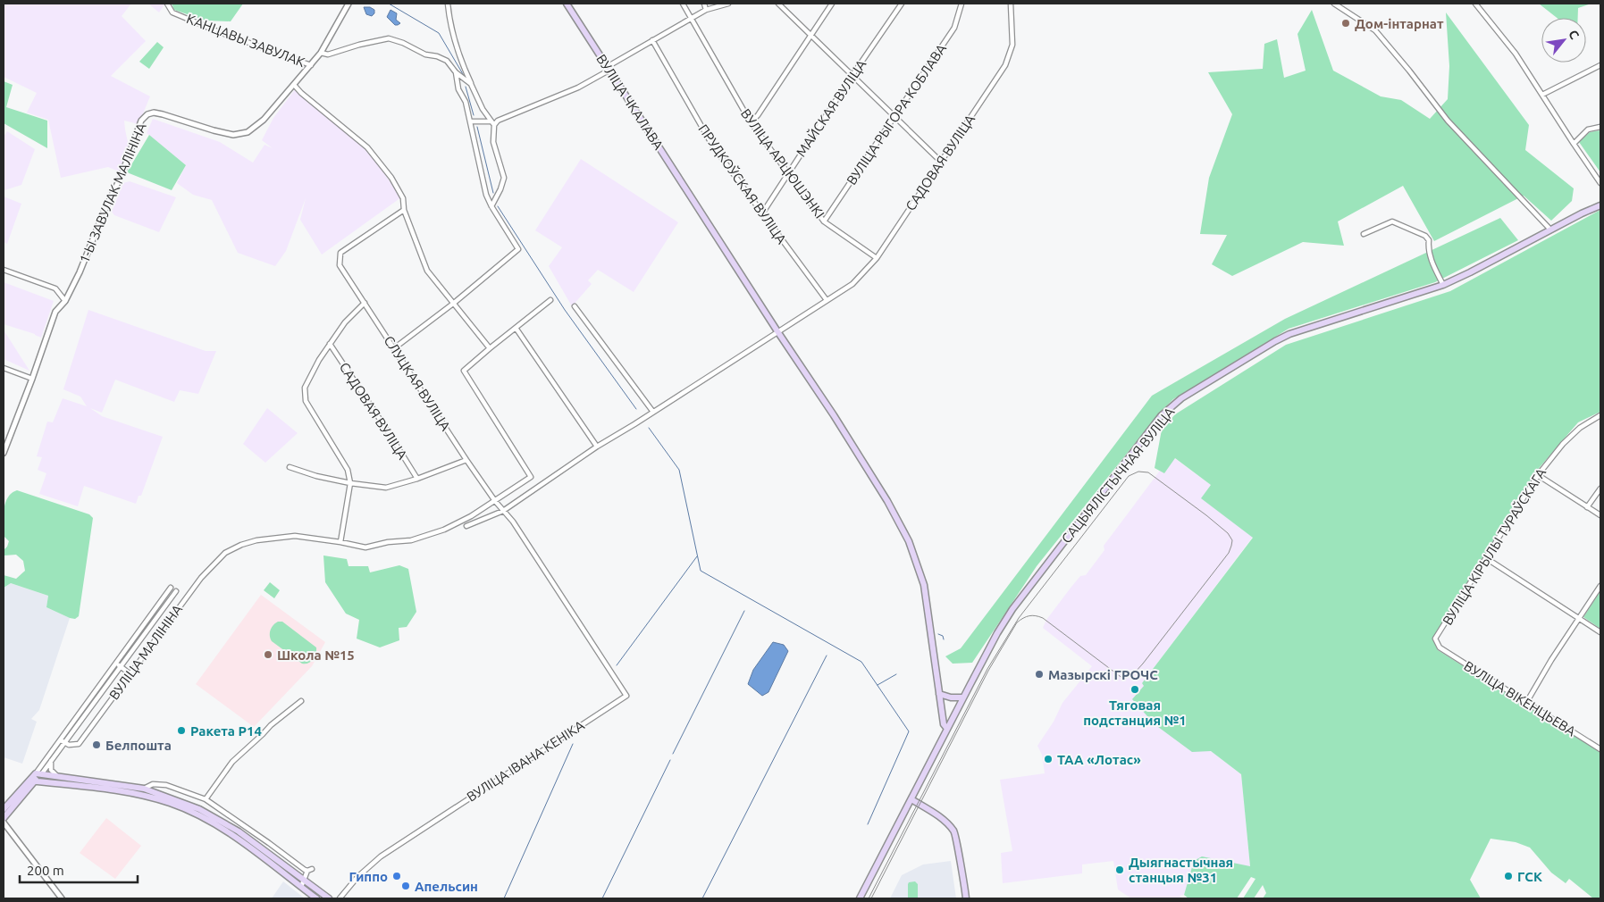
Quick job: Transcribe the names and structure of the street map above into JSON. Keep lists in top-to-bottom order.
{
  "streets": {
    "main road": ["ВУЛІЦА ЧКАЛАВА", "САЦЫЯЛІСТЫЧНАЯ ВУЛІЦА"],
    "street": [
      "КАНЦАВЫ ЗАВУЛАК",
      "МАЙСКАЯ ВУЛІЦА",
      "ВУЛІЦА РЫГОРА КОБЛАВА",
      "САДОВАЯ ВУЛІЦА",
      "ВУЛІЦА АРЦЮШЭНКІ",
      "ПРУДКОЎСКАЯ ВУЛІЦА",
      "1-Ы ЗАВУЛАК МАЛІНІНА",
      "СЛУЦКАЯ ВУЛІЦА",
      "ВУЛІЦА КІРЫЛЫ ТУРАЎСКАГА",
      "ВУЛІЦА МАЛІНІНА",
      "ВУЛІЦА ВІКЕНЦЬЕВА",
      "ВУЛІЦА ІВАНА КЕНІКА"
    ]
  },
  "crossings": [
    ["КАНЦАВЫ ЗАВУЛАК", "1-Ы ЗАВУЛАК МАЛІНІНА"],
    ["ВУЛІЦА ЧКАЛАВА", "САДОВАЯ ВУЛІЦА"],
    ["ВУЛІЦА ЧКАЛАВА", "САЦЫЯЛІСТЫЧНАЯ ВУЛІЦА"],
    ["МАЙСКАЯ ВУЛІЦА", "ВУЛІЦА АРЦЮШЭНКІ"],
    ["МАЙСКАЯ ВУЛІЦА", "ПРУДКОЎСКАЯ ВУЛІЦА"],
    ["ВУЛІЦА РЫГОРА КОБЛАВА", "ВУЛІЦА АРЦЮШЭНКІ"],
    ["САДОВАЯ ВУЛІЦА", "ВУЛІЦА АРЦЮШЭНКІ"],
    ["САДОВАЯ ВУЛІЦА", "ПРУДКОЎСКАЯ ВУЛІЦА"],
    ["САДОВАЯ ВУЛІЦА", "СЛУЦКАЯ ВУЛІЦА"],
    ["СЛУЦКАЯ ВУЛІЦА", "ВУЛІЦА МАЛІНІНА"],
    ["СЛУЦКАЯ ВУЛІЦА", "ВУЛІЦА ІВАНА КЕНІКА"],
    ["ВУЛІЦА КІРЫЛЫ ТУРАЎСКАГА", "ВУЛІЦА ВІКЕНЦЬЕВА"]
  ],
  "places": [
    "Дом-інтарнат",
    "Школа №15",
    "Мазырскі ГРОЧС",
    "Тяговая подстанция №1",
    "Ракета Р14",
    "Белпошта",
    "ТАА «Лотас»",
    "Дыягнастычная станцыя №31",
    "Гиппо",
    "ГСК",
    "Апельсин"
  ],
  "scale_bar": "200 m",
  "north": "top right"
}
